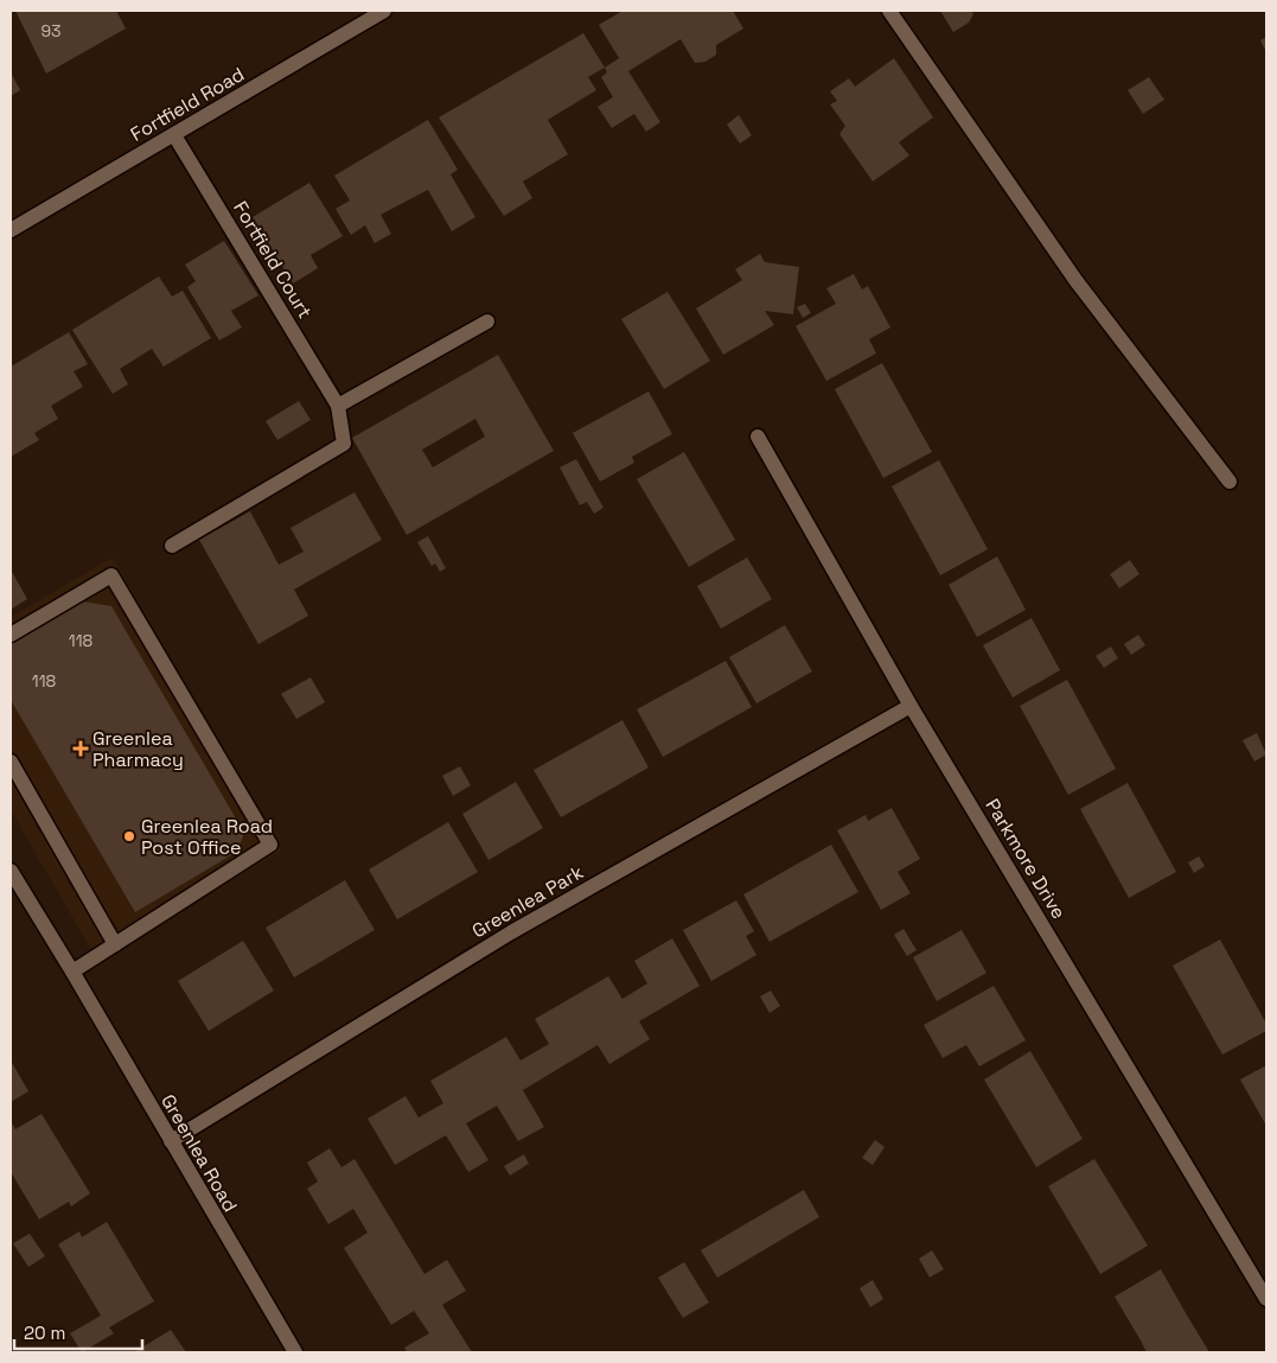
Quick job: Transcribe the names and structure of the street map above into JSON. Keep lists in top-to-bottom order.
{
  "streets": {
    "street": [
      "Fortfield Road",
      "Fortfield Court",
      "Parkmore Drive",
      "Greenlea Park",
      "Greenlea Road"
    ]
  },
  "crossings": [
    ["Fortfield Road", "Fortfield Court"],
    ["Parkmore Drive", "Greenlea Park"],
    ["Greenlea Park", "Greenlea Road"]
  ],
  "places": {
    "health": ["Greenlea Pharmacy"],
    "other": ["Greenlea Road Post Office"]
  },
  "house_numbers": ["93", "118", "118"],
  "scale_bar": "20 m"
}
